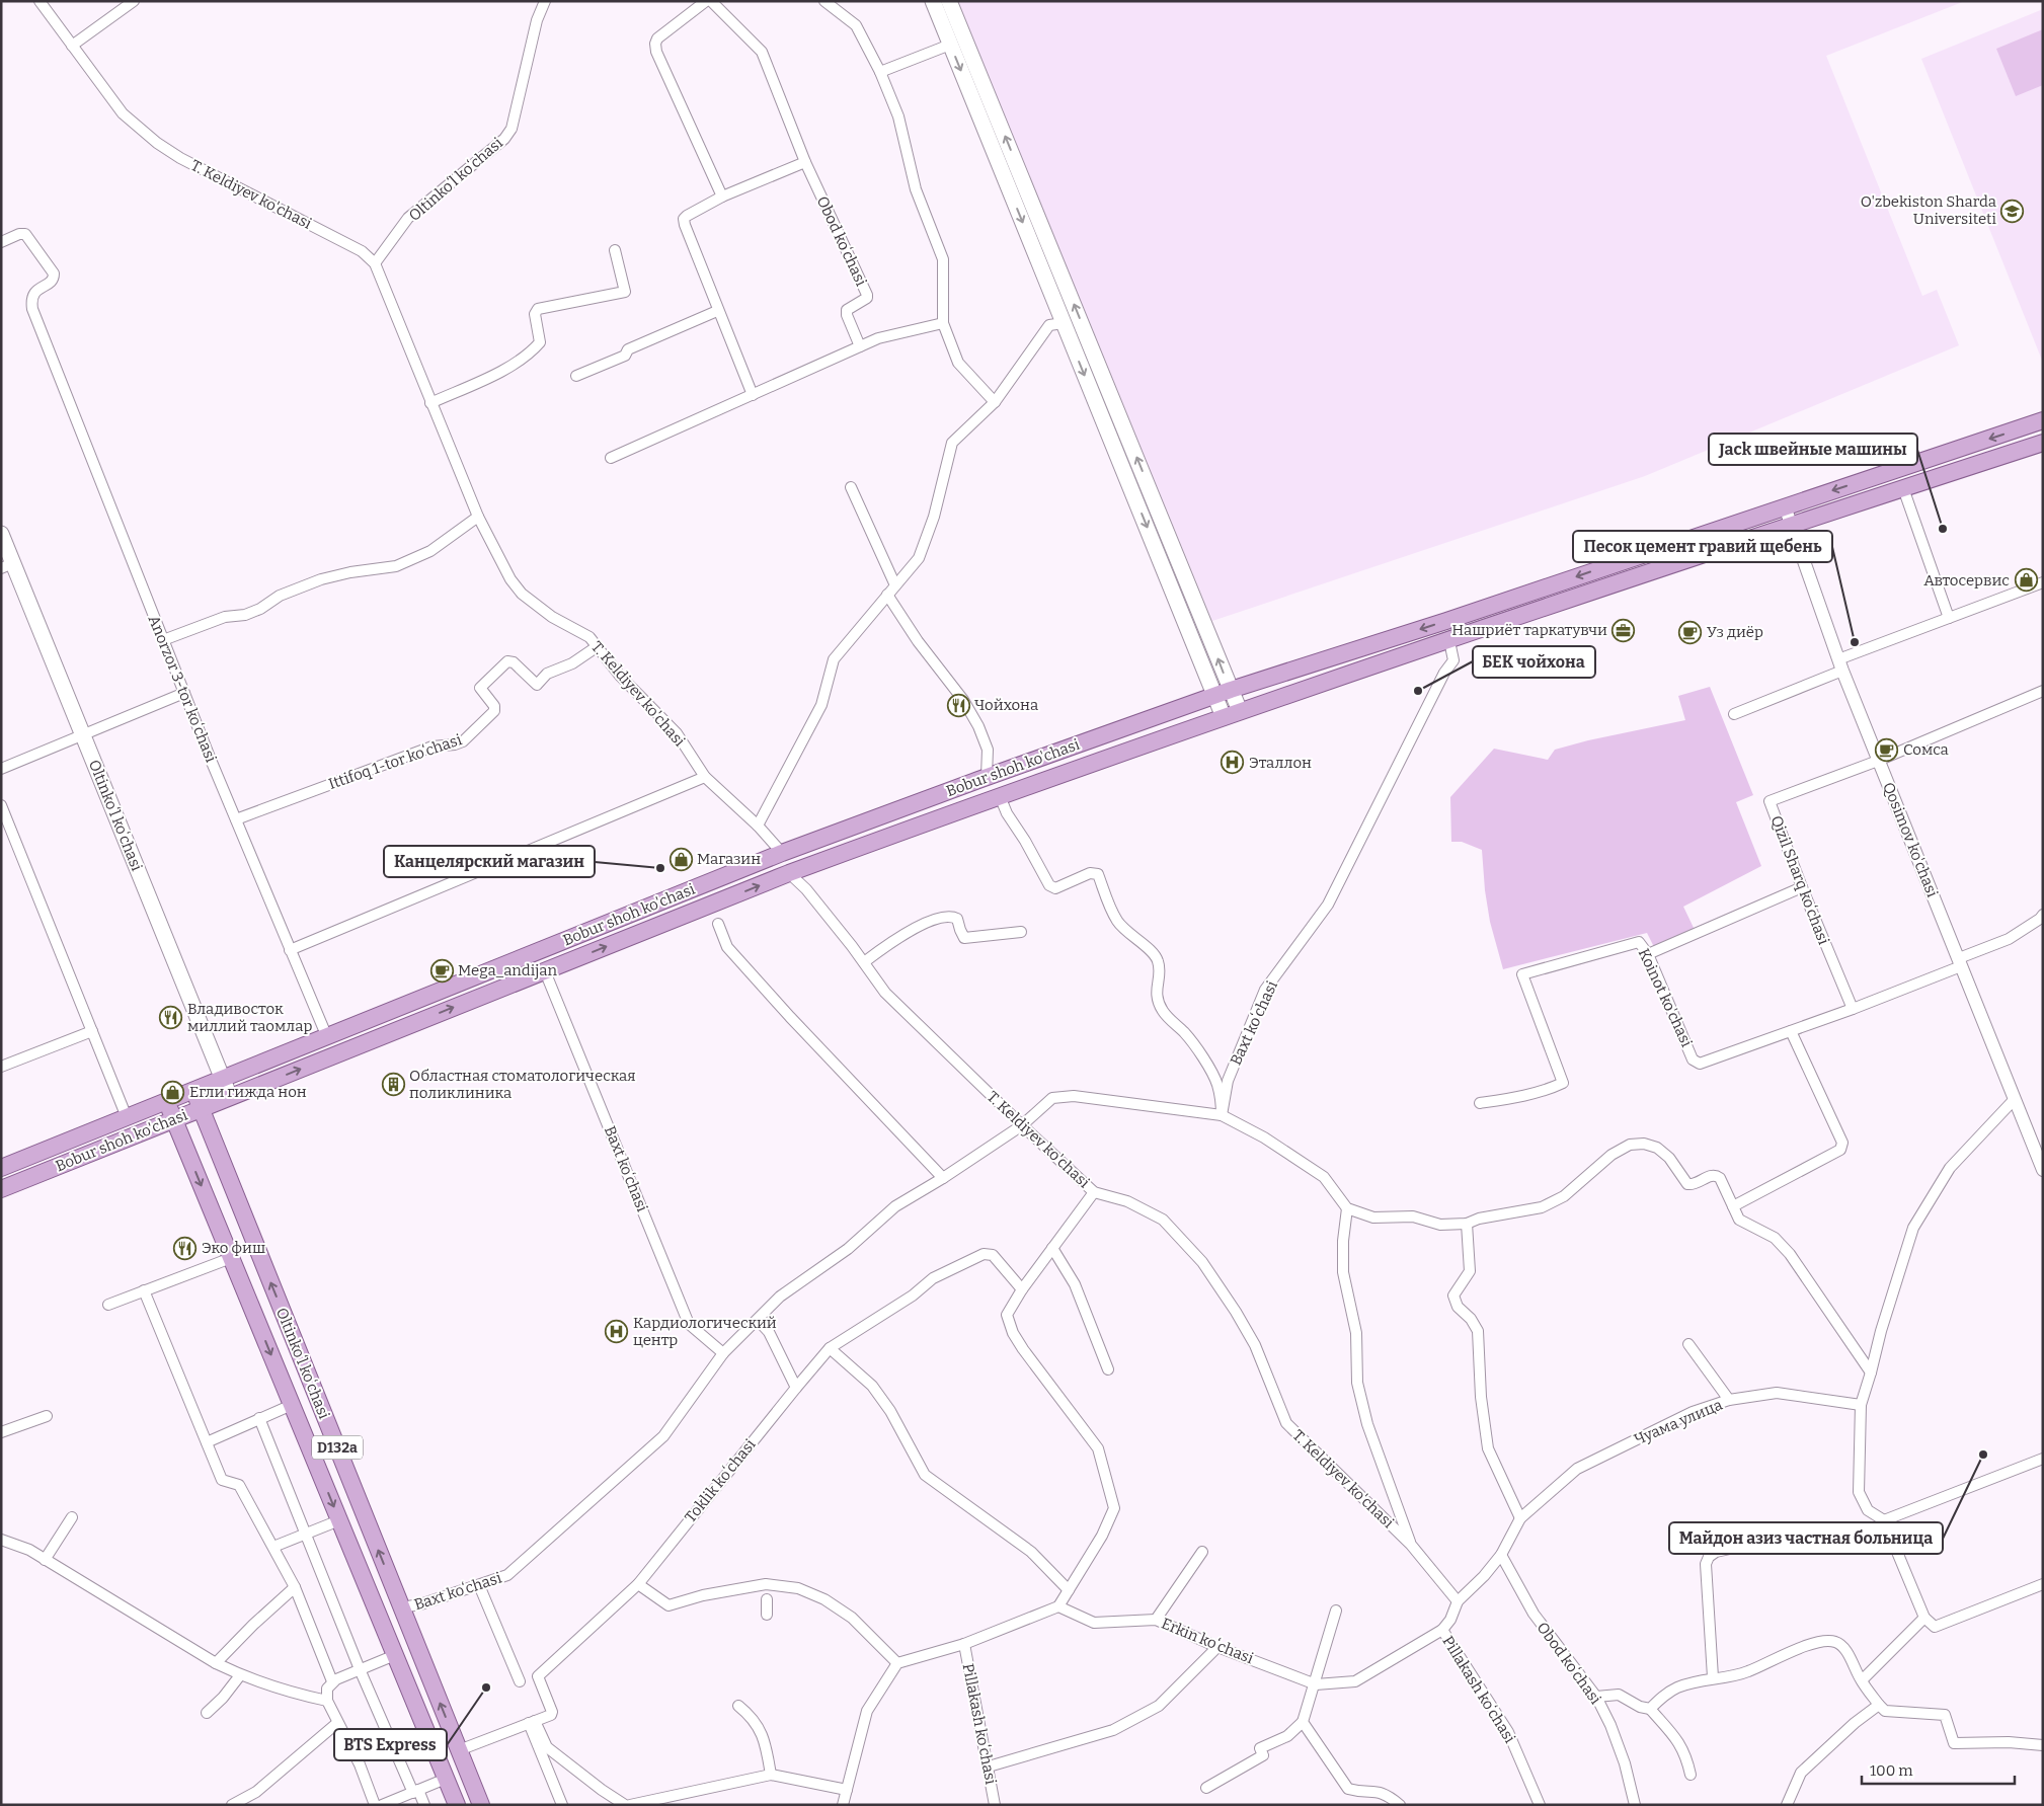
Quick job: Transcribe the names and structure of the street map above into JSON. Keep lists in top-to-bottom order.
{
  "streets": {
    "main road": ["Oltinkoʻl koʻchasi", "Bobur shoh ko'chasi", "D132a"],
    "street": [
      "T. Keldiyev ko'chasi",
      "Obod koʻchasi",
      "Anorzor 3-tor koʻchasi",
      "Ittifoq 1-tor koʻchasi",
      "Qosimov ko'chasi",
      "Qizil Sharq koʻchasi",
      "Koinot ko'chasi",
      "Baxt koʻchasi",
      "Чуама улица",
      "Toklik koʻchasi",
      "Erkin koʻchasi",
      "Pillakash koʻchasi"
    ]
  },
  "crossings": [
    ["Oltinkoʻl koʻchasi", "T. Keldiyev ko'chasi"],
    ["Oltinkoʻl koʻchasi", "Bobur shoh ko'chasi"],
    ["Oltinkoʻl koʻchasi", "Baxt koʻchasi"],
    ["Oltinkoʻl koʻchasi", "Toklik koʻchasi"],
    ["T. Keldiyev ko'chasi", "Ittifoq 1-tor koʻchasi"],
    ["T. Keldiyev ko'chasi", "Bobur shoh ko'chasi"],
    ["T. Keldiyev ko'chasi", "Baxt koʻchasi"],
    ["T. Keldiyev ko'chasi", "Чуама улица"],
    ["Obod koʻchasi", "Чуама улица"],
    ["Anorzor 3-tor koʻchasi", "Ittifoq 1-tor koʻchasi"],
    ["Anorzor 3-tor koʻchasi", "Bobur shoh ko'chasi"],
    ["Bobur shoh ko'chasi", "Qosimov ko'chasi"],
    ["Bobur shoh ko'chasi", "Baxt koʻchasi"],
    ["Qosimov ko'chasi", "Qizil Sharq koʻchasi"],
    ["Qosimov ko'chasi", "Koinot ko'chasi"],
    ["Qizil Sharq koʻchasi", "Koinot ko'chasi"],
    ["Чуама улица", "Erkin koʻchasi"],
    ["Чуама улица", "Pillakash koʻchasi"],
    ["Erkin koʻchasi", "Pillakash koʻchasi"]
  ],
  "places": {
    "school or university": ["O'zbekiston Sharda Universiteti"],
    "other": [
      "Jack швейные машины",
      "Песок цемент гравий щебень",
      "БЕК чойхона",
      "Канцелярский магазин",
      "Майдон азиз частная больница",
      "BTS Express"
    ],
    "shop": ["Автосервис", "Магазин", "Егли гижда нон"],
    "office": ["Нашриёт таркатувчи"],
    "cafe": ["Уз диёр", "Сомса", "Mega_andijan"],
    "restaurant": ["Чойхона", "Владивосток миллий таомлар", "Эко фиш"],
    "hospital": ["Эталлон", "Кардиологический центр"],
    "building": ["Областная стоматологическая поликлиника"]
  },
  "scale_bar": "100 m"
}
